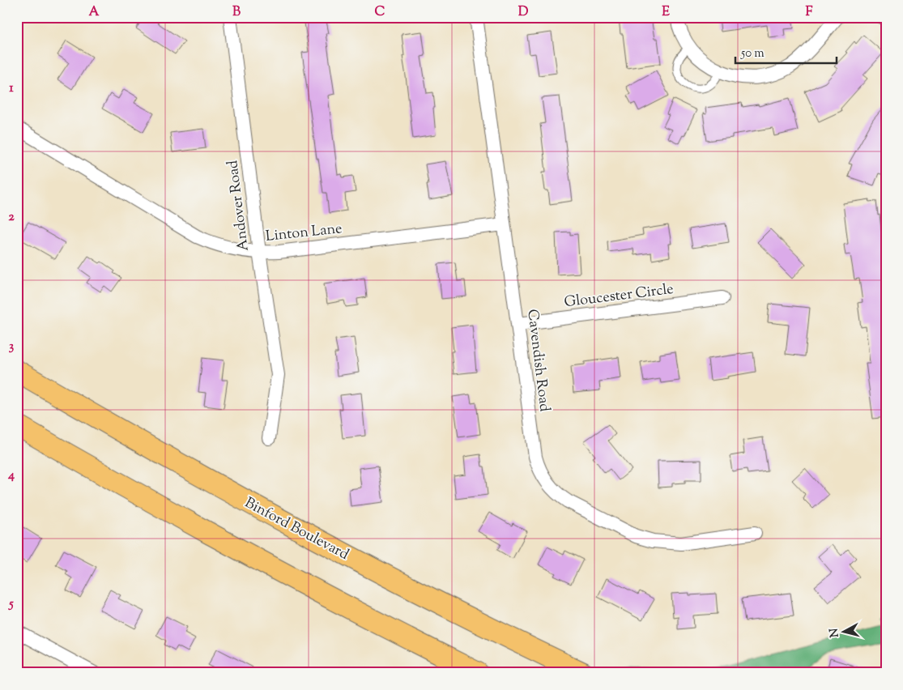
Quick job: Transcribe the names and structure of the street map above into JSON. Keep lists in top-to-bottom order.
{
  "streets": {
    "main road": ["Binford Boulevard"],
    "street": [
      "Andover Road",
      "Linton Lane",
      "Gloucester Circle",
      "Cavendish Road"
    ]
  },
  "crossings": [
    ["Andover Road", "Linton Lane"],
    ["Linton Lane", "Cavendish Road"],
    ["Gloucester Circle", "Cavendish Road"]
  ],
  "scale_bar": "50 m",
  "north": "left",
  "grid": {
    "columns": [
      "A",
      "B",
      "C",
      "D",
      "E",
      "F"
    ],
    "rows": [
      "1",
      "2",
      "3",
      "4",
      "5"
    ]
  }
}
